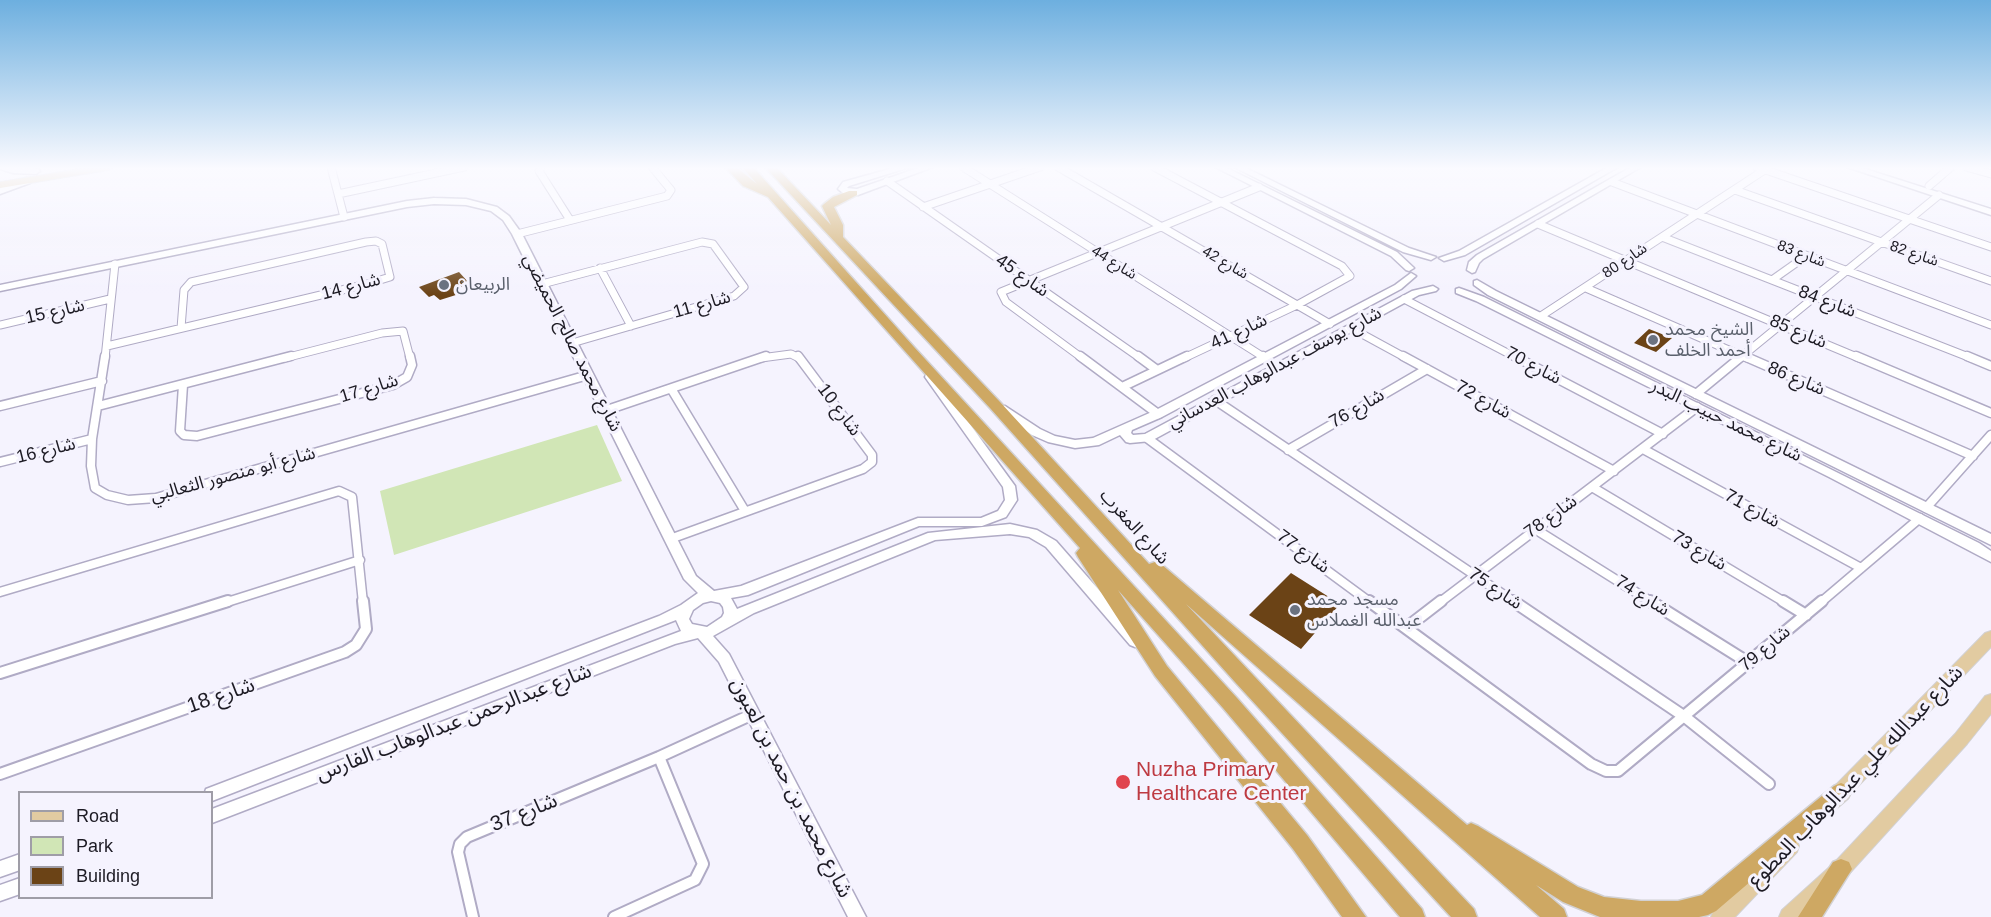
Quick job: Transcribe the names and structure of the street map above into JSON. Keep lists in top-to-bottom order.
{
  "streets": {
    "highway": ["شارع المغرب"],
    "main road": ["شارع عبدالله علي عبدالوهاب المطوع"],
    "street": [
      "شارع 83",
      "شارع 82",
      "شارع 80",
      "شارع 44",
      "شارع 42",
      "شارع 45",
      "شارع 14",
      "شارع 84",
      "شارع 11",
      "شارع 15",
      "شارع 41",
      "شارع 85",
      "شارع محمد صالح الحميضي",
      "شارع 70",
      "شارع يوسف عبدالوهاب العدساني",
      "شارع 86",
      "شارع 17",
      "شارع 72",
      "شارع 76",
      "شارع 10",
      "شارع محمد حبيب البدر",
      "شارع 16",
      "شارع أبو منصور الثعالبي",
      "شارع 71",
      "شارع 78",
      "شارع 73",
      "شارع 77",
      "شارع 75",
      "شارع 74",
      "شارع 79",
      "شارع 18",
      "شارع عبدالرحمن عبدالوهاب الفارس",
      "شارع محمد بن حمد بن لعبون",
      "شارع 37"
    ]
  },
  "crossings": [
    ["شارع 83", "شارع 80"],
    ["شارع 80", "شارع 84"],
    ["شارع 80", "شارع 85"],
    ["شارع 80", "شارع 86"],
    ["شارع 80", "شارع محمد حبيب البدر"],
    ["شارع 44", "شارع 41"],
    ["شارع 44", "شارع يوسف عبدالوهاب العدساني"],
    ["شارع 42", "شارع 41"],
    ["شارع 42", "شارع يوسف عبدالوهاب العدساني"],
    ["شارع 45", "شارع 41"],
    ["شارع 45", "شارع يوسف عبدالوهاب العدساني"],
    ["شارع 14", "شارع أبو منصور الثعالبي"],
    ["شارع 11", "شارع محمد صالح الحميضي"],
    ["شارع 15", "شارع أبو منصور الثعالبي"],
    ["شارع محمد صالح الحميضي", "شارع 10"],
    ["شارع محمد صالح الحميضي", "شارع أبو منصور الثعالبي"],
    ["شارع محمد صالح الحميضي", "شارع عبدالرحمن عبدالوهاب الفارس"],
    ["شارع محمد صالح الحميضي", "شارع محمد بن حمد بن لعبون"],
    ["شارع 70", "شارع يوسف عبدالوهاب العدساني"],
    ["شارع 70", "شارع 78"],
    ["شارع يوسف عبدالوهاب العدساني", "شارع 72"],
    ["شارع يوسف عبدالوهاب العدساني", "شارع المغرب"],
    ["شارع يوسف عبدالوهاب العدساني", "شارع 77"],
    ["شارع يوسف عبدالوهاب العدساني", "شارع 75"],
    ["شارع 86", "شارع 79"],
    ["شارع 17", "شارع أبو منصور الثعالبي"],
    ["شارع 72", "شارع 76"],
    ["شارع 72", "شارع 78"],
    ["شارع 76", "شارع 75"],
    ["شارع محمد حبيب البدر", "شارع 78"],
    ["شارع محمد حبيب البدر", "شارع 79"],
    ["شارع 16", "شارع أبو منصور الثعالبي"],
    ["شارع 71", "شارع 78"],
    ["شارع 71", "شارع 79"],
    ["شارع 78", "شارع 73"],
    ["شارع 78", "شارع 77"],
    ["شارع 78", "شارع 75"],
    ["شارع 78", "شارع 74"],
    ["شارع 73", "شارع 79"],
    ["شارع 77", "شارع 79"],
    ["شارع 75", "شارع 79"],
    ["شارع 74", "شارع 79"],
    ["شارع عبدالرحمن عبدالوهاب الفارس", "شارع محمد بن حمد بن لعبون"],
    ["شارع محمد بن حمد بن لعبون", "شارع 37"]
  ],
  "places": [
    "الربيعان",
    "الشيخ محمد أحمد الخلف",
    "مسجد محمد عبدالله الغملاس",
    "Nuzha Primary Healthcare Center"
  ],
  "legend": ["Road", "Park", "Building"]
}
